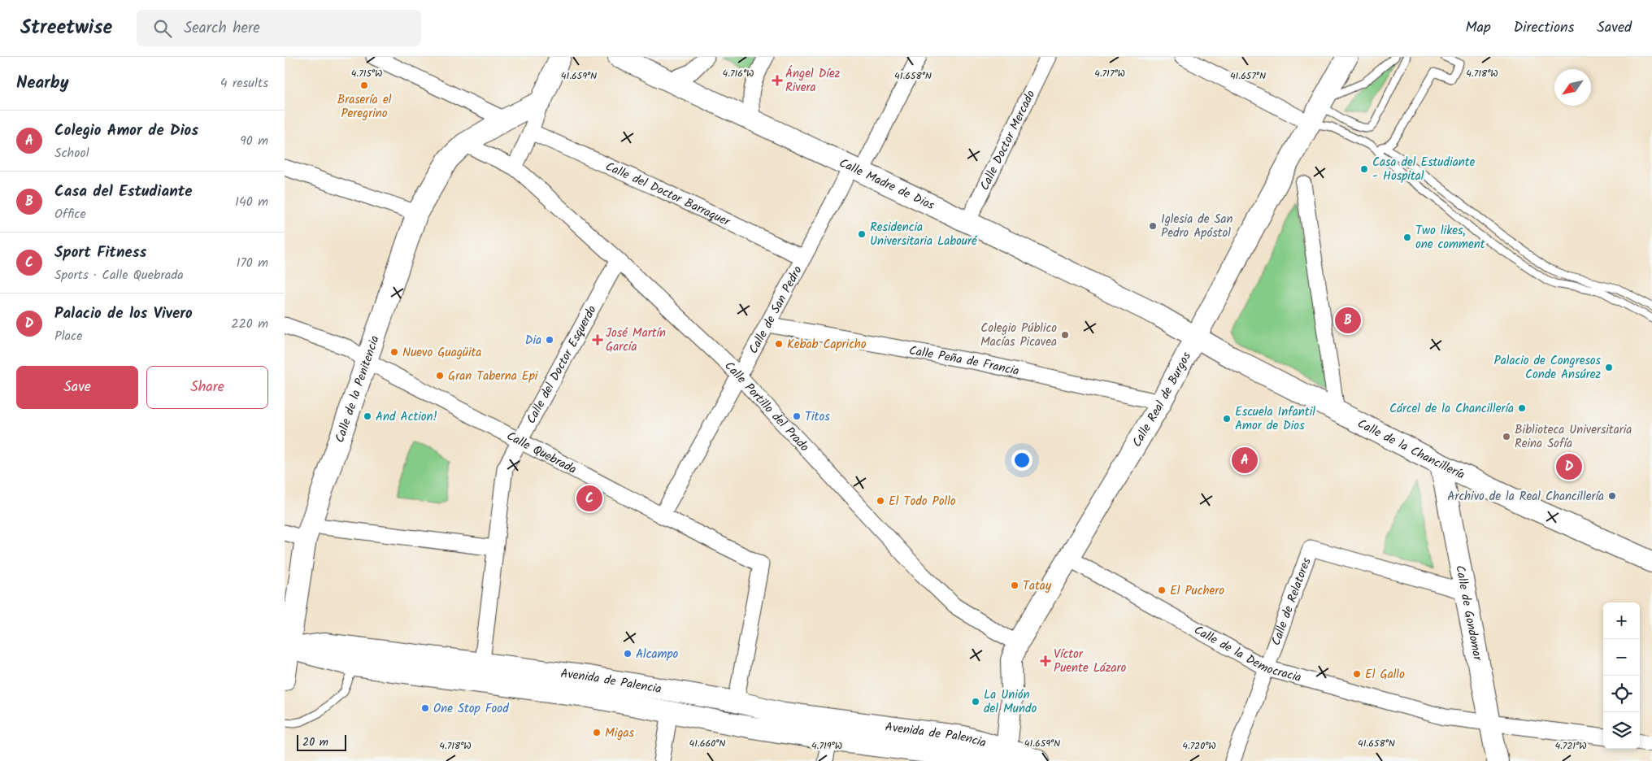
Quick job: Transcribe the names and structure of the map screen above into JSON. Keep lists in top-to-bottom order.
{
  "streets": {
    "main road": [
      "Calle Madre de Dios",
      "Calle de la Penitencia",
      "Calle Real de Burgos",
      "Calle de la Chancillería",
      "Calle de Gondomar",
      "Avenida de Palencia"
    ],
    "street": [
      "Calle Doctor Mercado",
      "Calle del Doctor Barraquer",
      "Calle de San Pedro",
      "Calle Peña de Francia",
      "Calle del Doctor Esquerdo",
      "Calle Portillo del Prado",
      "Calle Quebrada",
      "Calle de Relatores",
      "Calle de la Democracia"
    ]
  },
  "crossings": [
    ["Calle Doctor Mercado", "Calle Madre de Dios"],
    ["Calle Madre de Dios", "Calle de San Pedro"],
    ["Calle Madre de Dios", "Calle Real de Burgos"],
    ["Calle Madre de Dios", "Calle de la Chancillería"],
    ["Calle del Doctor Barraquer", "Calle de San Pedro"],
    ["Calle de San Pedro", "Calle Peña de Francia"],
    ["Calle de San Pedro", "Calle Portillo del Prado"],
    ["Calle de San Pedro", "Calle Quebrada"],
    ["Calle Peña de Francia", "Calle Real de Burgos"],
    ["Calle del Doctor Esquerdo", "Calle Portillo del Prado"],
    ["Calle del Doctor Esquerdo", "Calle Quebrada"],
    ["Calle del Doctor Esquerdo", "Avenida de Palencia"],
    ["Calle de la Penitencia", "Calle Portillo del Prado"],
    ["Calle de la Penitencia", "Calle Quebrada"],
    ["Calle de la Penitencia", "Avenida de Palencia"],
    ["Calle Real de Burgos", "Calle Portillo del Prado"],
    ["Calle Real de Burgos", "Calle de la Chancillería"],
    ["Calle Real de Burgos", "Calle de la Democracia"],
    ["Calle Real de Burgos", "Avenida de Palencia"],
    ["Calle de la Chancillería", "Calle de Gondomar"],
    ["Calle Quebrada", "Avenida de Palencia"],
    ["Calle de Relatores", "Calle de Gondomar"],
    ["Calle de Relatores", "Calle de la Democracia"],
    ["Calle de Gondomar", "Calle de la Democracia"]
  ],
  "places": {
    "health": ["Ángel Díez Rivera", "José Martín García", "Víctor Puente Lázaro"],
    "other": [
      "Brasería el Peregrino",
      "Casa del Estudiante - Hospital",
      "Iglesia de San Pedro Apóstol",
      "Residencia Universitaria Labouré",
      "Two likes, one comment",
      "Colegio Público Macías Picavea",
      "Dia",
      "Kebab Capricho",
      "Nuevo Guagüita",
      "Palacio de Congresos Conde Ansúrez",
      "Gran Taberna Epi",
      "Cárcel de la Chancillería",
      "And Action!",
      "Titos",
      "Escuela Infantil Amor de Dios",
      "Biblioteca Universitaria Reina Sofía",
      "Archivo de la Real Chancillería",
      "El Todo Pollo",
      "Tatay",
      "El Puchero",
      "Alcampo",
      "El Gallo",
      "La Unión del Mundo",
      "One Stop Food",
      "Migas"
    ]
  },
  "scale_bar": "20 m",
  "north": "bottom left",
  "page": {
    "header": "Streetwise",
    "search": "Search here",
    "nav": ["Map", "Directions", "Saved"],
    "heading": ["Nearby", "4 results"],
    "list": [
      {
        "mark": "A",
        "name": "Colegio Amor de Dios",
        "note": "School",
        "value": "90 m"
      },
      {
        "mark": "B",
        "name": "Casa del Estudiante",
        "note": "Office",
        "value": "140 m"
      },
      {
        "mark": "C",
        "name": "Sport Fitness",
        "note": "Sports · Calle Quebrada",
        "value": "170 m"
      },
      {
        "mark": "D",
        "name": "Palacio de los Vivero",
        "note": "Place",
        "value": "220 m"
      }
    ],
    "pins": [
      "B",
      "A",
      "D",
      "C"
    ],
    "buttons": ["Save", "Share"],
    "map_buttons": ["+", "−"],
    "scale": "20 m"
  },
  "coordinates": [
    "4.715°W",
    "4.716°W",
    "4.717°W",
    "4.718°W",
    "41.659°N",
    "41.658°N",
    "41.657°N",
    "41.660°N",
    "4.719°W",
    "4.720°W",
    "4.721°W"
  ]
}
